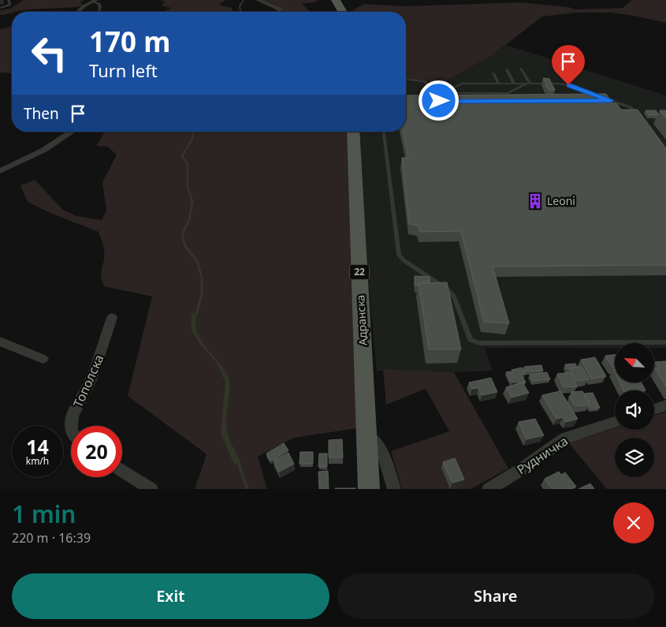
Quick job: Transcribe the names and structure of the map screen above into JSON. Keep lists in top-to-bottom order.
{
  "streets": {
    "main road": ["22", "Адранска"],
    "street": ["Тополска", "Рудничка"]
  },
  "places": {
    "building": ["Leoni"]
  },
  "north": "top left",
  "page": {
    "turn": ["170 m", "Turn left"],
    "then": "Then",
    "speed": "14 km/h",
    "limit": "20",
    "heading": ["1 min", "220 m · 16:39"],
    "buttons": ["Exit", "Share"]
  }
}
